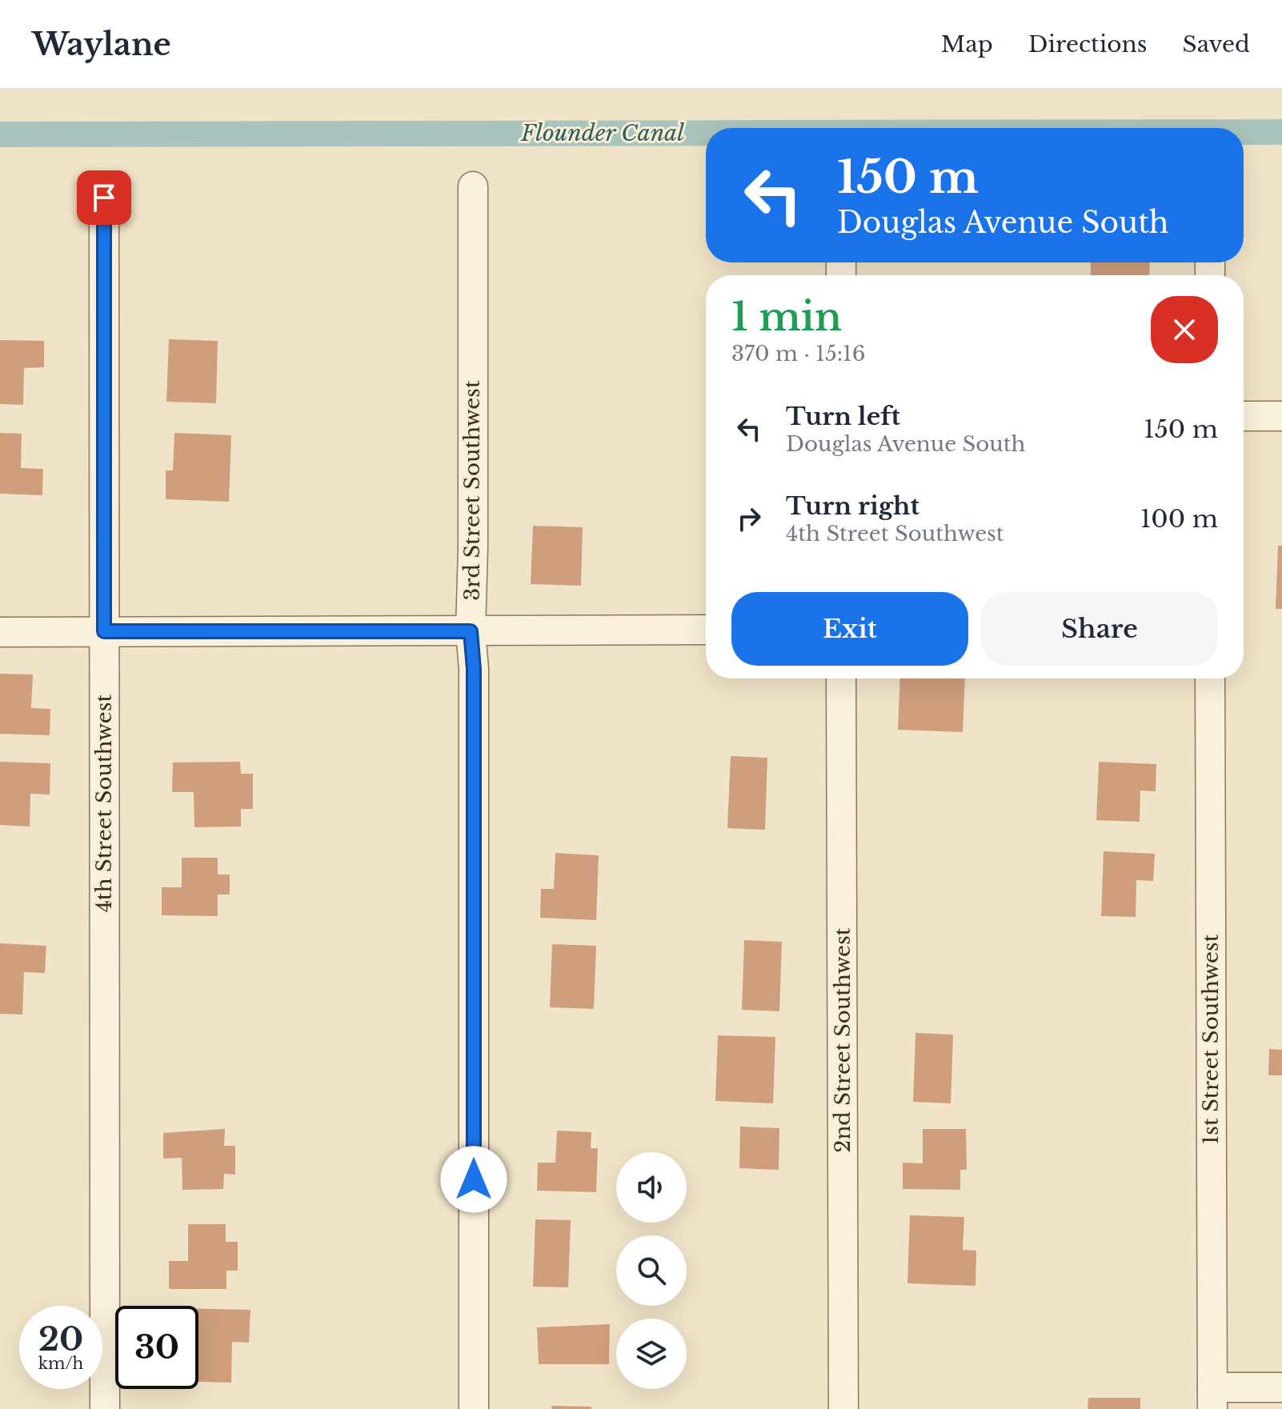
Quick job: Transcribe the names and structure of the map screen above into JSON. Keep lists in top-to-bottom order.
{
  "streets": {
    "street": [
      "3rd Street Southwest",
      "4th Street Southwest",
      "1st Street Southwest",
      "2nd Street Southwest"
    ]
  },
  "water": ["Flounder Canal"],
  "page": {
    "header": "Waylane",
    "nav": ["Map", "Directions", "Saved"],
    "turn": ["150 m", "Douglas Avenue South"],
    "heading": ["1 min", "370 m · 15:16"],
    "list": [
      {
        "name": "Turn left",
        "note": "Douglas Avenue South",
        "value": "150 m"
      },
      {
        "name": "Turn right",
        "note": "4th Street Southwest",
        "value": "100 m"
      }
    ],
    "buttons": ["Exit", "Share"],
    "speed": "20 km/h",
    "limit": "30"
  }
}
